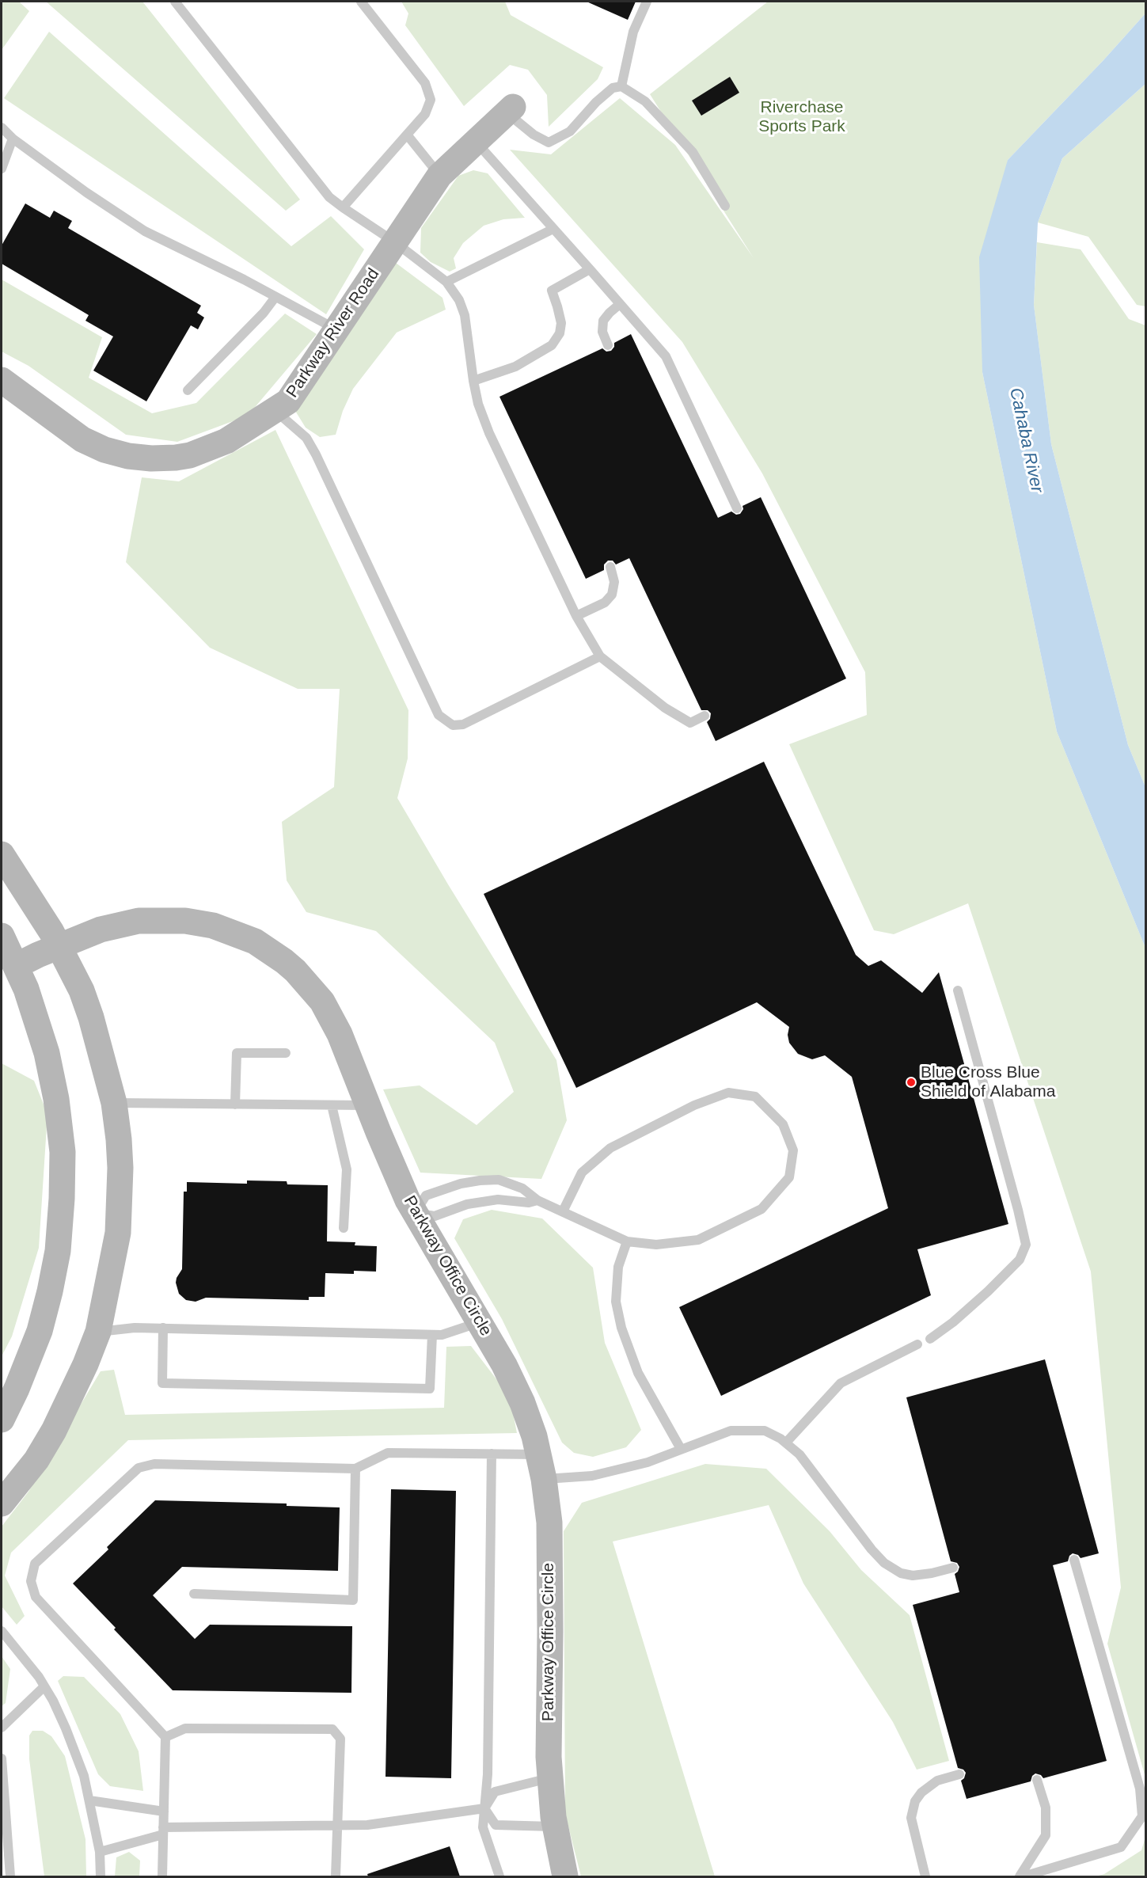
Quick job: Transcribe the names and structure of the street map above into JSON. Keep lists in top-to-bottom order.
{
  "streets": {
    "street": ["Parkway River Road", "Parkway Office Circle"]
  },
  "water": ["Cahaba River"],
  "parks": ["Riverchase Sports Park"],
  "places": ["Blue Cross Blue Shield of Alabama"]
}
